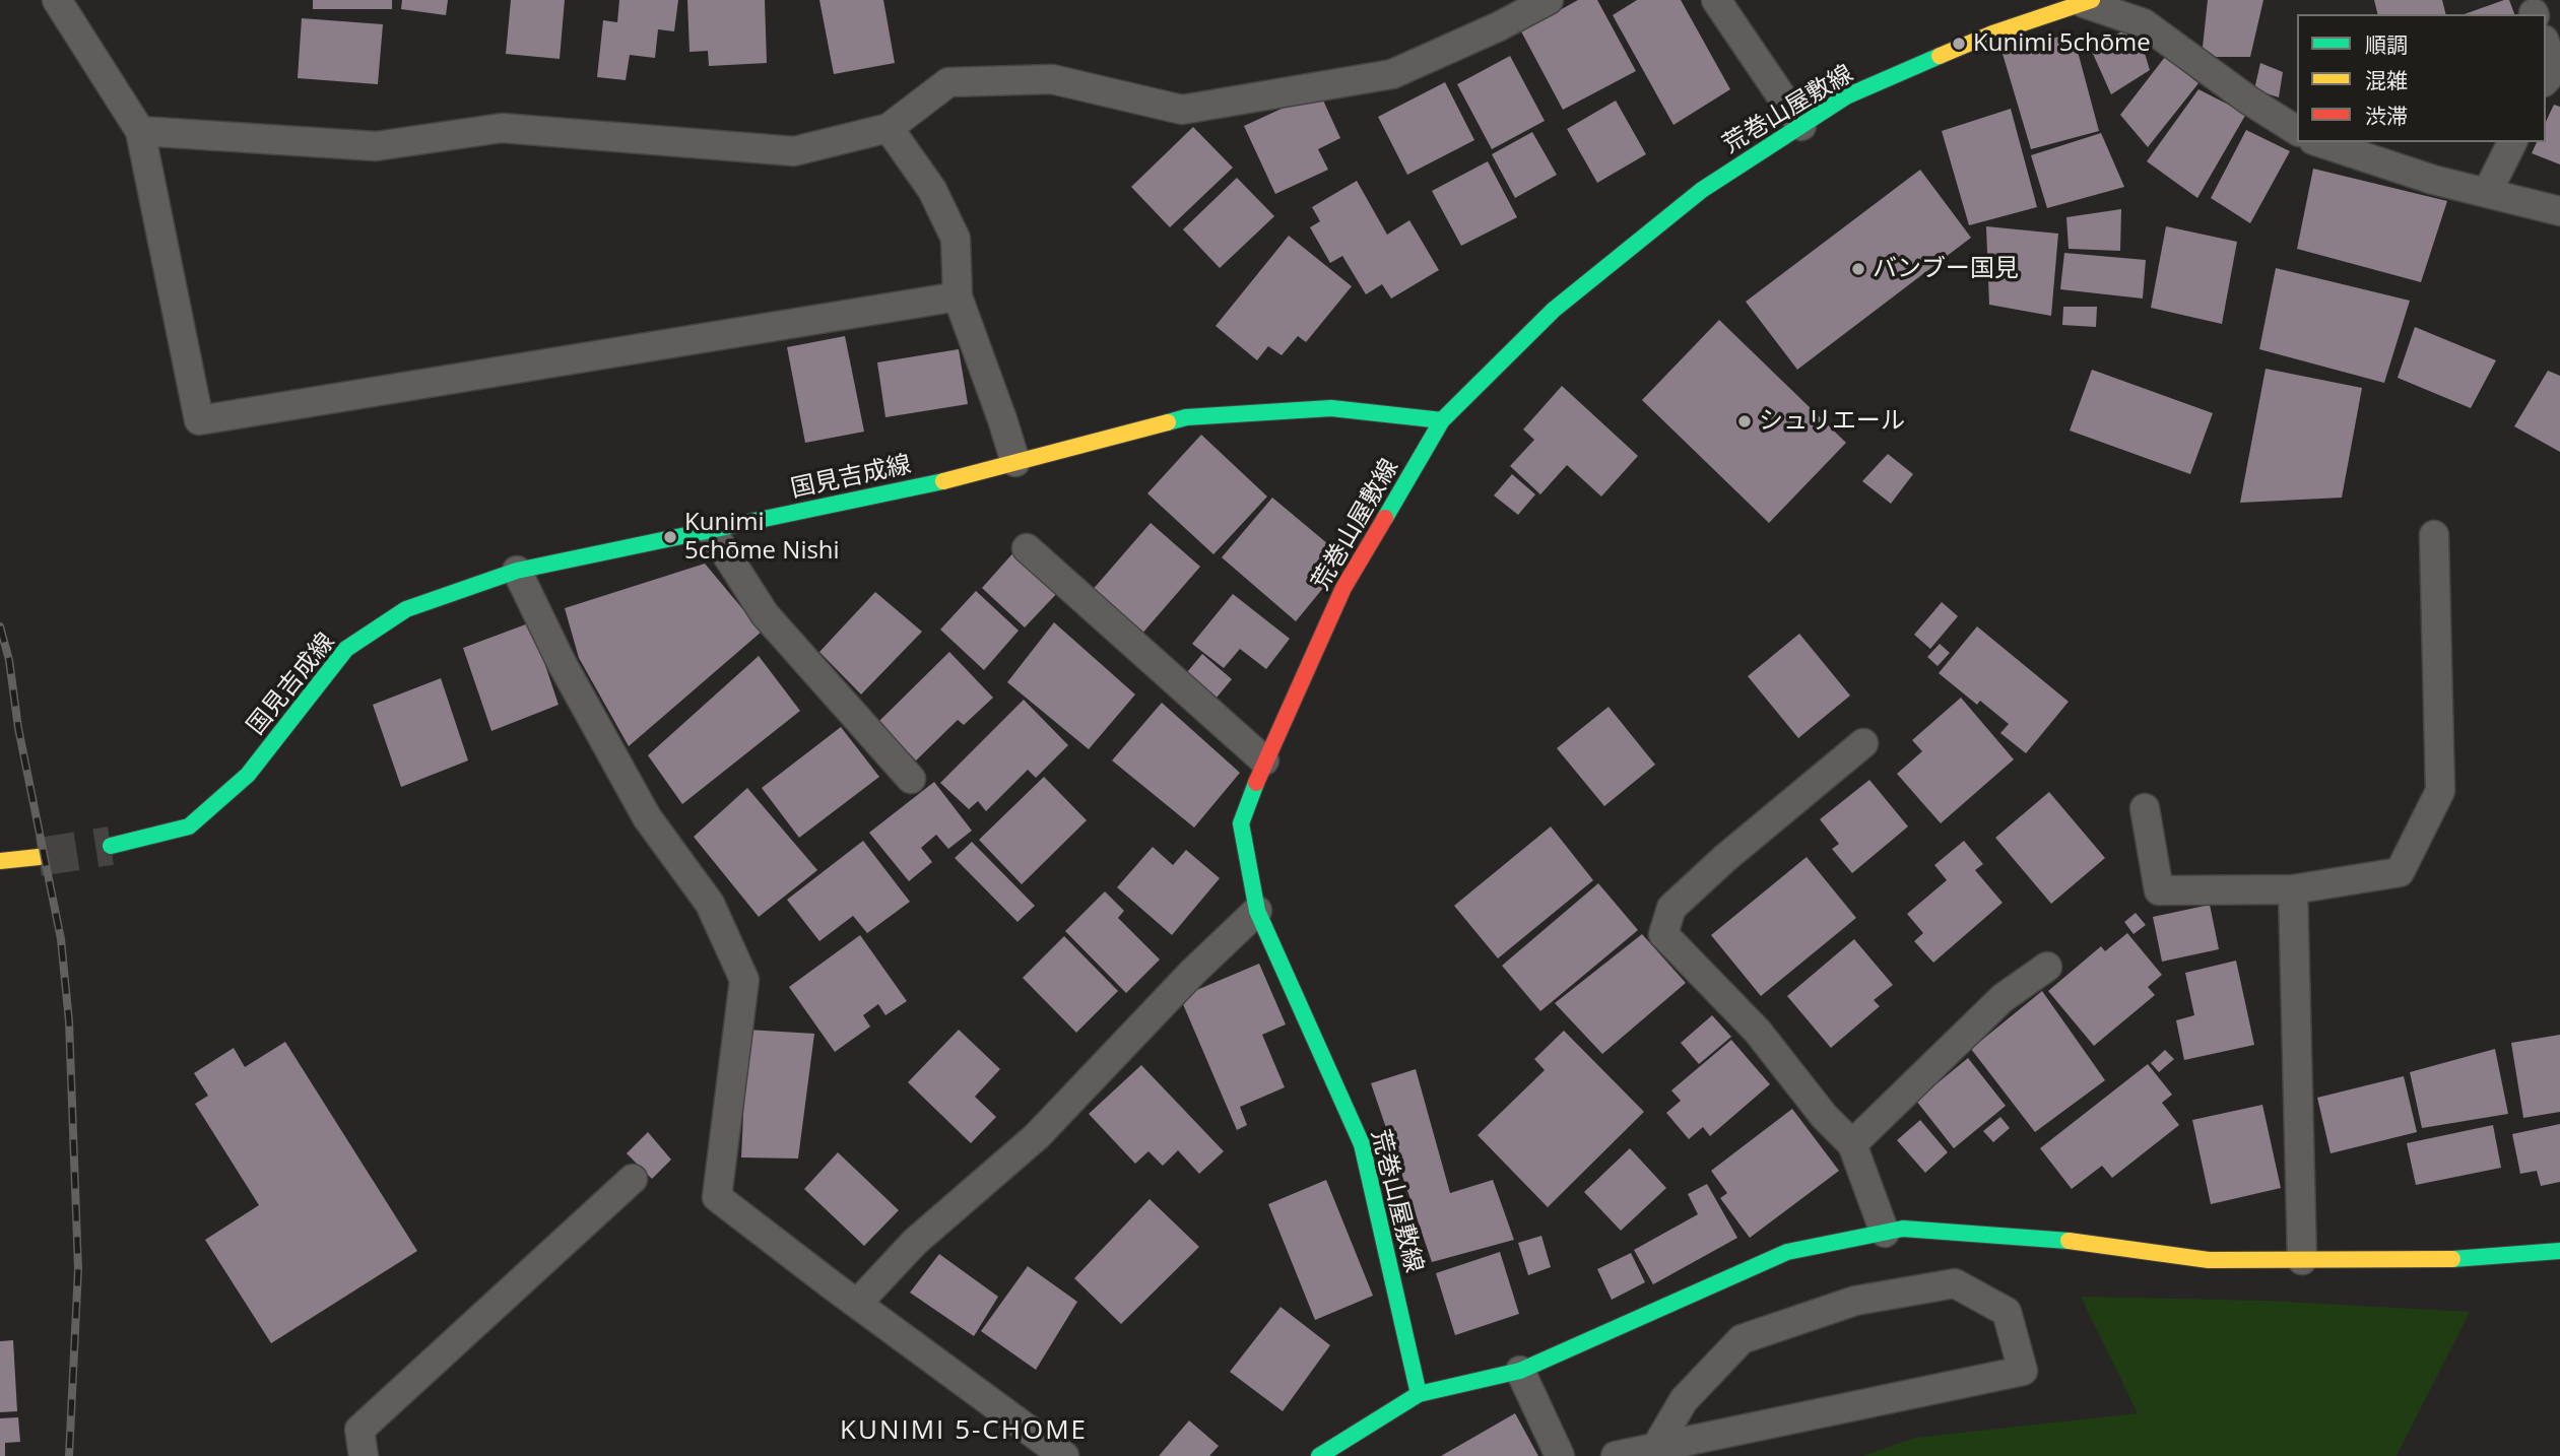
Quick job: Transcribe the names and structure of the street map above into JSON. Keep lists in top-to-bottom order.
{
  "streets": {
    "street": ["荒巻山屋敷線", "国見吉成線"]
  },
  "crossings": [
    ["荒巻山屋敷線", "国見吉成線"]
  ],
  "districts": ["KUNIMI 5-CHOME"],
  "places": [
    "Kunimi 5chōme",
    "バンブー国見",
    "シュリエール",
    "Kunimi 5chōme Nishi"
  ],
  "legend": ["順調", "混雑", "渋滞"]
}
